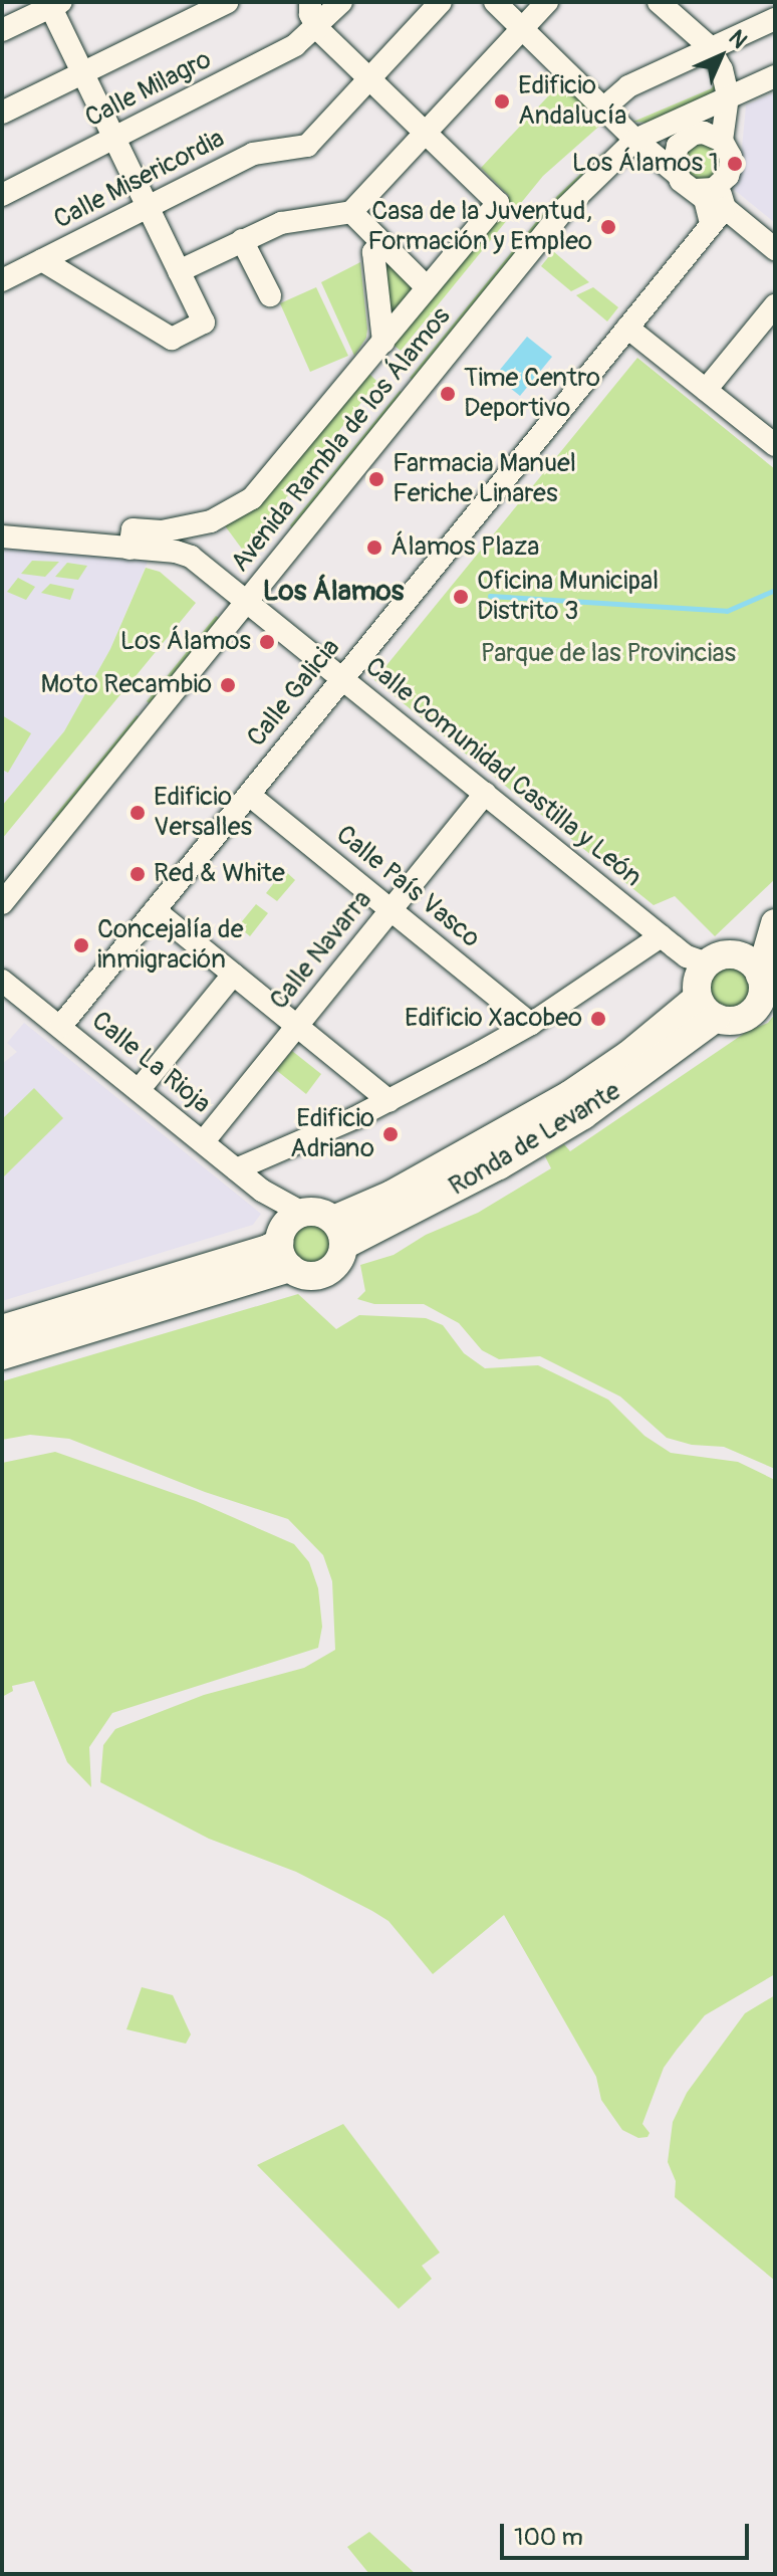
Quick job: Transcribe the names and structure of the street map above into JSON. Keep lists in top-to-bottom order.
{
  "streets": {
    "main road": ["Ronda de Levante"],
    "street": [
      "Calle Milagro",
      "Calle Misericordia",
      "Avenida Rambla de los Álamos",
      "Calle Galicia",
      "Calle Comunidad Castilla y León",
      "Calle País Vasco",
      "Calle Navarra",
      "Calle La Rioja"
    ]
  },
  "crossings": [
    ["Avenida Rambla de los Álamos", "Calle Comunidad Castilla y León"],
    ["Calle Galicia", "Calle Comunidad Castilla y León"],
    ["Calle Galicia", "Calle País Vasco"],
    ["Calle Galicia", "Calle La Rioja"],
    ["Calle Comunidad Castilla y León", "Calle Navarra"],
    ["Calle Comunidad Castilla y León", "Ronda de Levante"],
    ["Calle País Vasco", "Calle Navarra"],
    ["Calle Navarra", "Calle La Rioja"],
    ["Calle La Rioja", "Ronda de Levante"]
  ],
  "districts": ["Los Álamos"],
  "parks": ["Parque de las Provincias"],
  "places": [
    "Edificio Andalucía",
    "Los Álamos 1",
    "Casa de la Juventud, Formación y Empleo",
    "Time Centro Deportivo",
    "Farmacia Manuel Feriche Linares",
    "Álamos Plaza",
    "Oficina Municipal Distrito 3",
    "Los Álamos",
    "Moto Recambio",
    "Edificio Versalles",
    "Red & White",
    "Concejalía de inmigración",
    "Edificio Xacobeo",
    "Edificio Adriano"
  ],
  "scale_bar": "100 m",
  "north": "top right"
}
